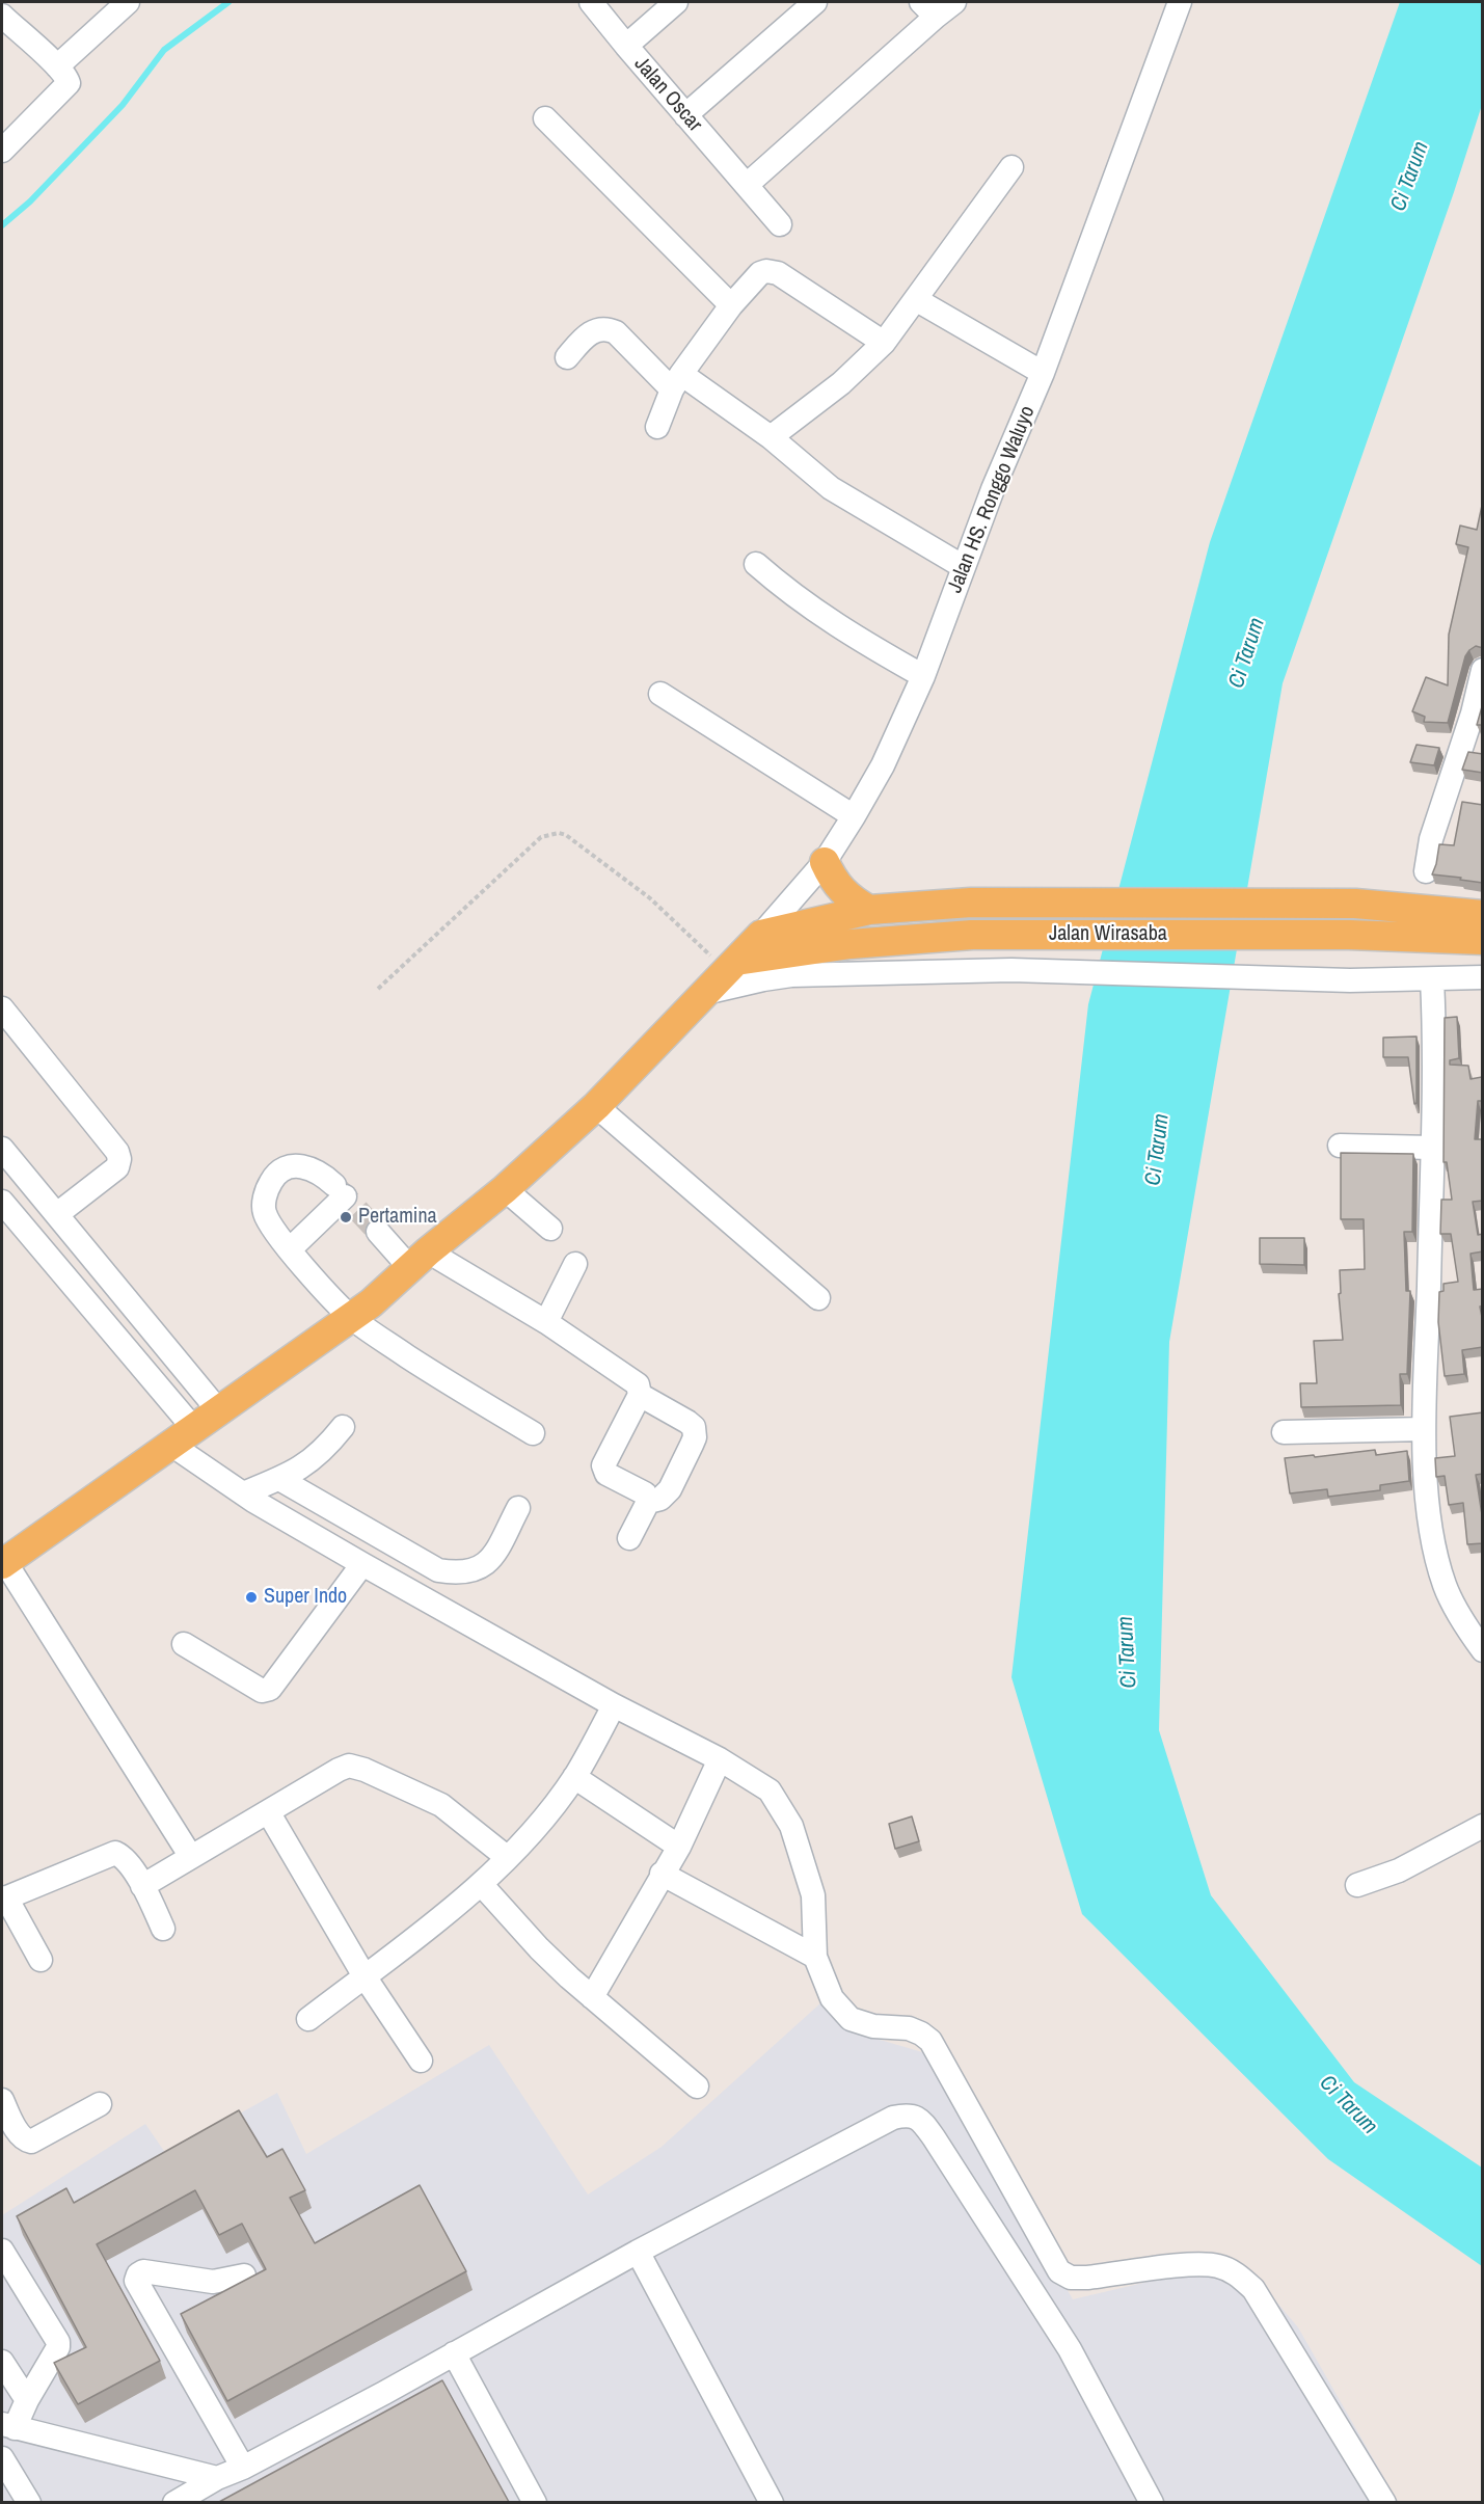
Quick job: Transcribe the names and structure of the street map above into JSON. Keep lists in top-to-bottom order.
{
  "streets": {
    "main road": ["Jalan HS. Ronggo Waluyo", "Jalan Wirasaba"],
    "street": ["Jalan Oscar"]
  },
  "crossings": [
    ["Jalan HS. Ronggo Waluyo", "Jalan Wirasaba"]
  ],
  "water": ["Ci Tarum"],
  "places": ["Pertamina", "Super Indo"]
}
